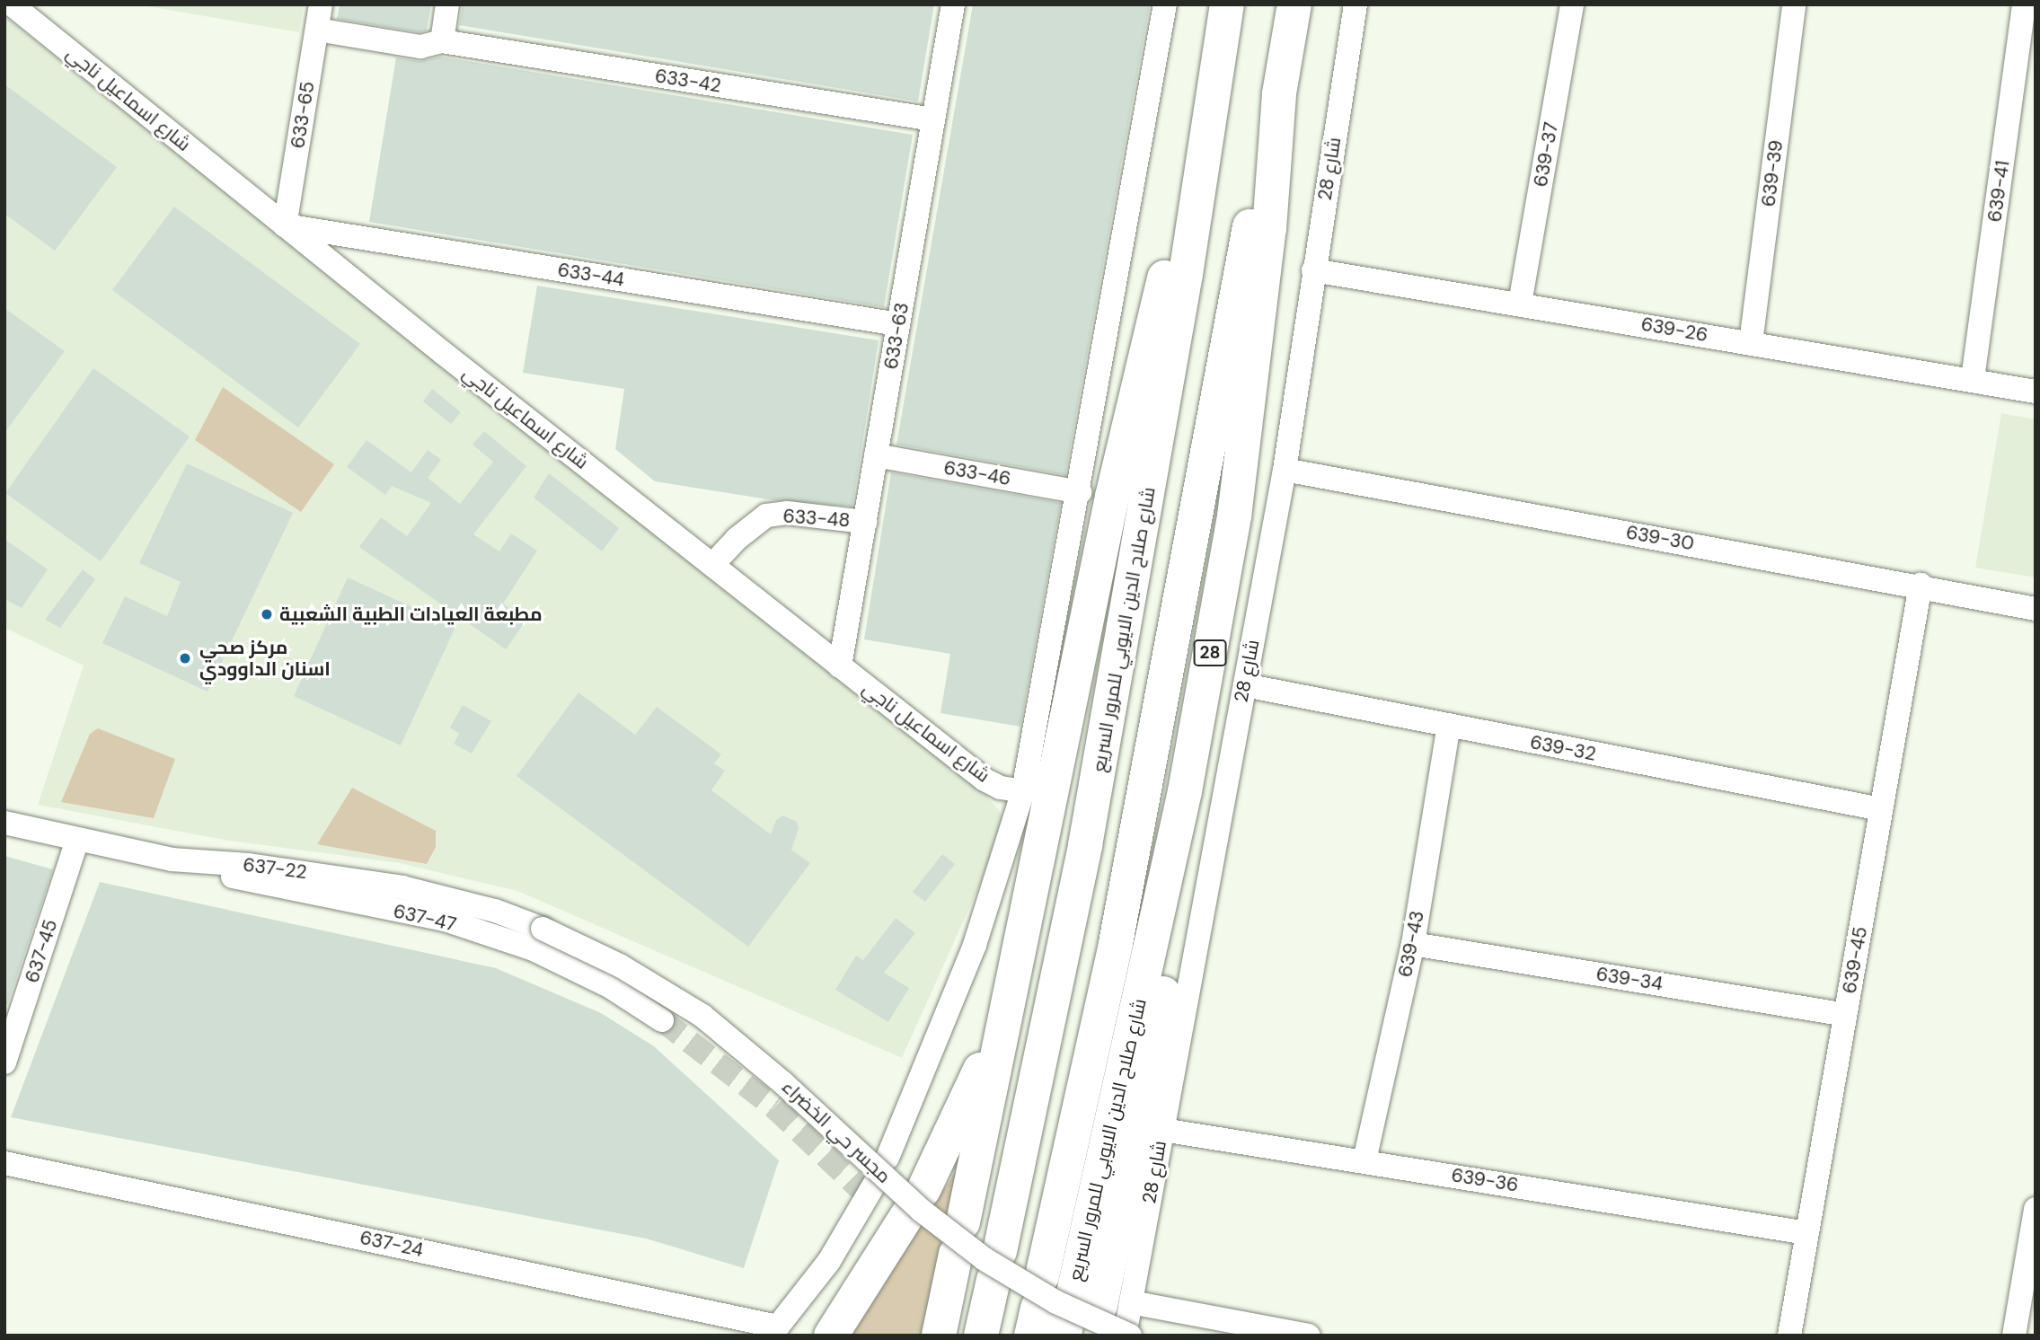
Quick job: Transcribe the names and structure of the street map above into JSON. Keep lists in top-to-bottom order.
{
  "streets": {
    "highway": ["شارع صلاح الدين الايوبي للمرور السريع", "28"],
    "street": [
      "633-42",
      "شارع اسماعيل ناجي",
      "633-65",
      "639-37",
      "شارع 28",
      "639-39",
      "639-41",
      "633-44",
      "639-26",
      "633-63",
      "633-46",
      "633-48",
      "639-30",
      "639-32",
      "637-22",
      "637-47",
      "639-43",
      "637-45",
      "639-45",
      "639-34",
      "مجسر حي الخضراء",
      "639-36",
      "637-24"
    ]
  },
  "crossings": [
    ["633-42", "633-65"],
    ["633-42", "633-63"],
    ["شارع اسماعيل ناجي", "633-65"],
    ["شارع اسماعيل ناجي", "633-44"],
    ["شارع اسماعيل ناجي", "633-63"],
    ["شارع اسماعيل ناجي", "633-48"],
    ["633-65", "633-44"],
    ["639-37", "639-26"],
    ["شارع 28", "639-26"],
    ["شارع 28", "639-30"],
    ["شارع 28", "شارع صلاح الدين الايوبي للمرور السريع"],
    ["شارع 28", "639-32"],
    ["شارع 28", "639-36"],
    ["639-39", "639-26"],
    ["639-41", "639-26"],
    ["633-44", "633-63"],
    ["633-63", "633-46"],
    ["633-63", "633-48"],
    ["639-30", "639-45"],
    ["639-32", "639-43"],
    ["639-32", "639-45"],
    ["637-22", "637-47"],
    ["637-22", "637-45"],
    ["637-22", "مجسر حي الخضراء"],
    ["639-43", "639-34"],
    ["639-43", "639-36"],
    ["639-45", "639-34"],
    ["639-45", "639-36"]
  ],
  "places": ["مطبعة العيادات الطبية الشعبية", "مركز صحي اسنان الداوودي"]
}
